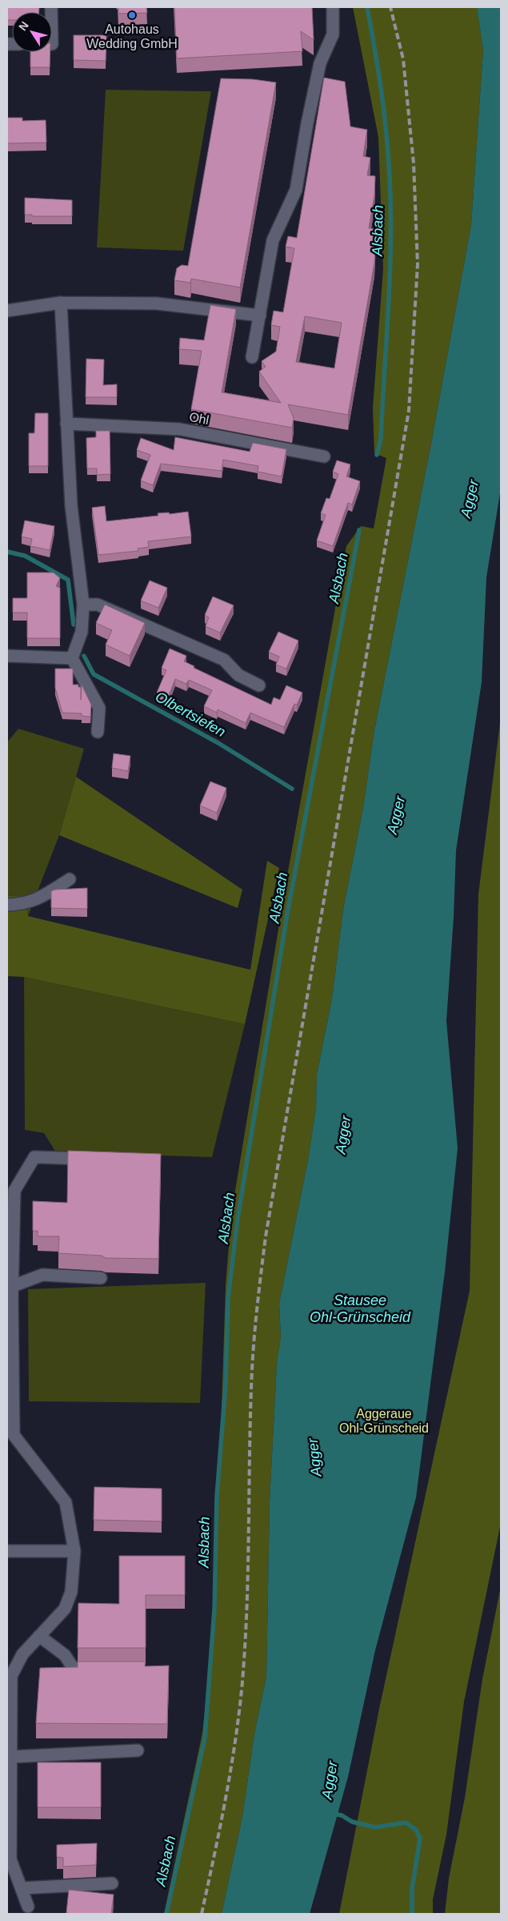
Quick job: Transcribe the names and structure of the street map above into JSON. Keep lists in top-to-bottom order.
{
  "streets": {
    "street": ["Ohl"]
  },
  "water": [
    "Alsbach",
    "Agger",
    "Olbertsiefen",
    "Stausee Ohl-Grünscheid"
  ],
  "parks": ["Aggeraue Ohl-Grünscheid"],
  "places": ["Autohaus Wedding GmbH"],
  "north": "top left"
}
